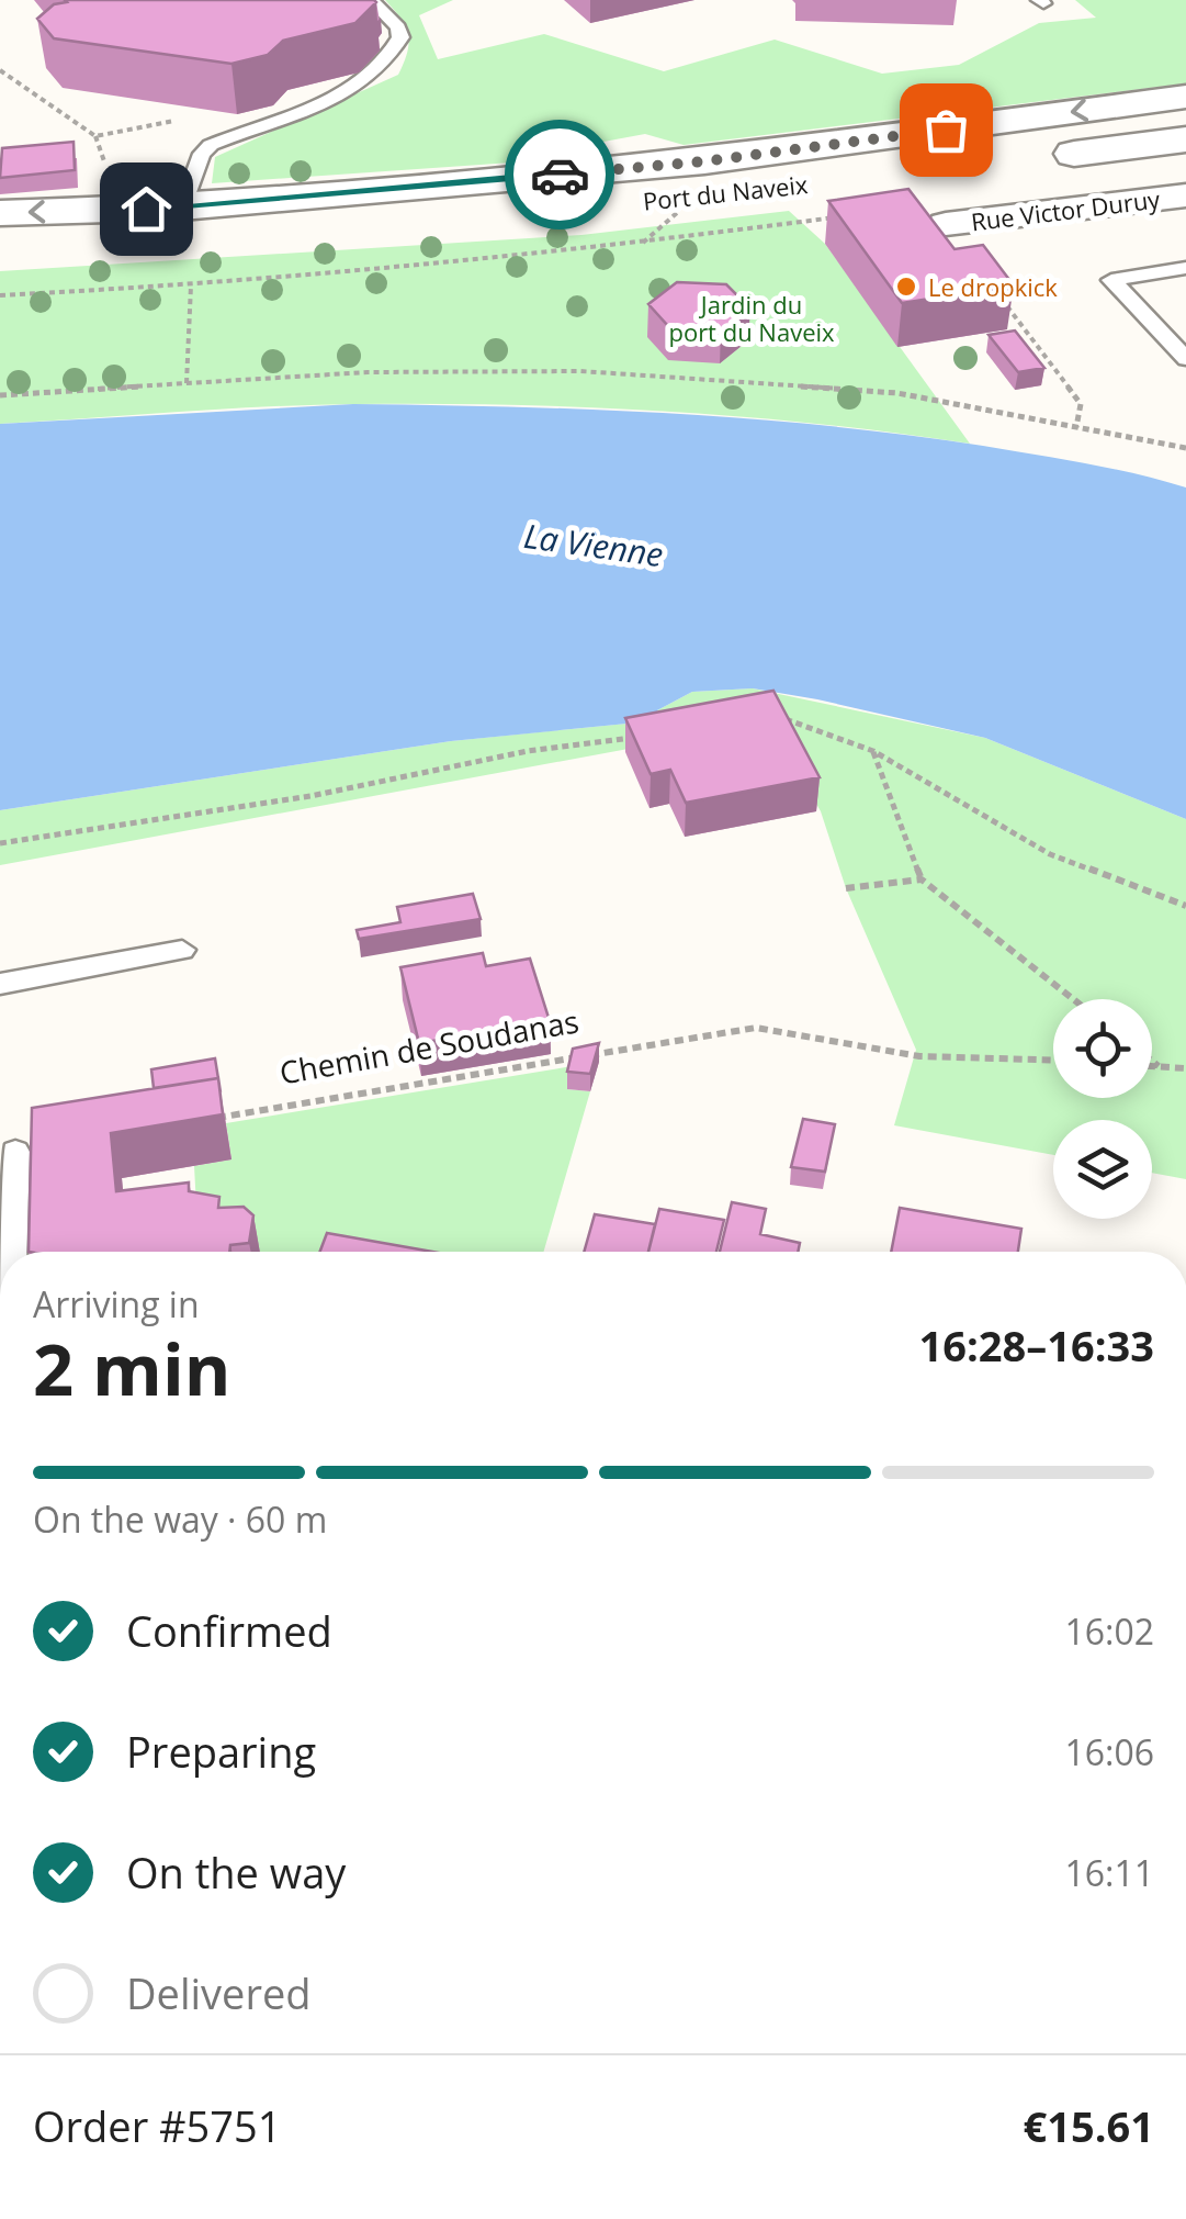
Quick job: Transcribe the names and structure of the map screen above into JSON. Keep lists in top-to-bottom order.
{
  "streets": {
    "main road": ["Port du Naveix"],
    "street": ["Rue Victor Duruy"],
    "path": ["Chemin de Soudanas"]
  },
  "water": ["La Vienne"],
  "parks": ["Jardin du port du Naveix"],
  "places": ["Le dropkick"],
  "page": {
    "heading": ["2 min", "Arriving in", "16:28–16:33"],
    "panel": ["Order #5751", "€15.61"],
    "bar": "On the way · 60 m",
    "list": [
      ["Confirmed", "16:02"],
      ["Preparing", "16:06"],
      ["On the way", "16:11"],
      "Delivered"
    ]
  }
}
